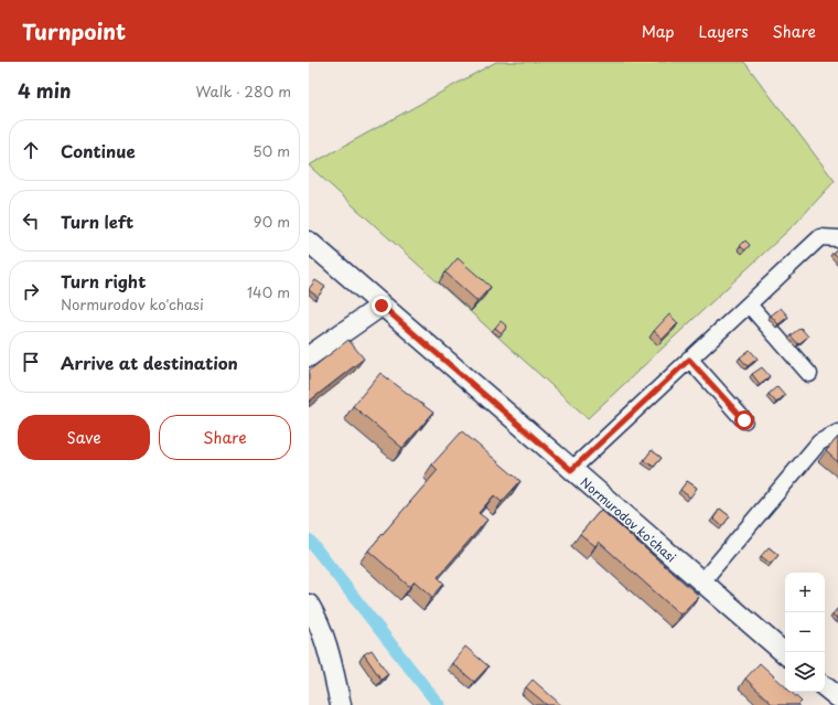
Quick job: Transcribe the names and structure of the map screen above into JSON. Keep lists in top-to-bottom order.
{
  "streets": {
    "main road": ["Normurodov ko'chasi"]
  },
  "page": {
    "header": "Turnpoint",
    "nav": ["Map", "Layers", "Share"],
    "heading": ["4 min", "Walk · 280 m"],
    "list": [
      ["Continue", "50 m"],
      ["Turn left", "90 m"],
      ["Turn right", "Normurodov ko'chasi", "140 m"],
      "Arrive at destination"
    ],
    "buttons": ["Save", "Share"],
    "map_buttons": ["+", "−"]
  }
}
